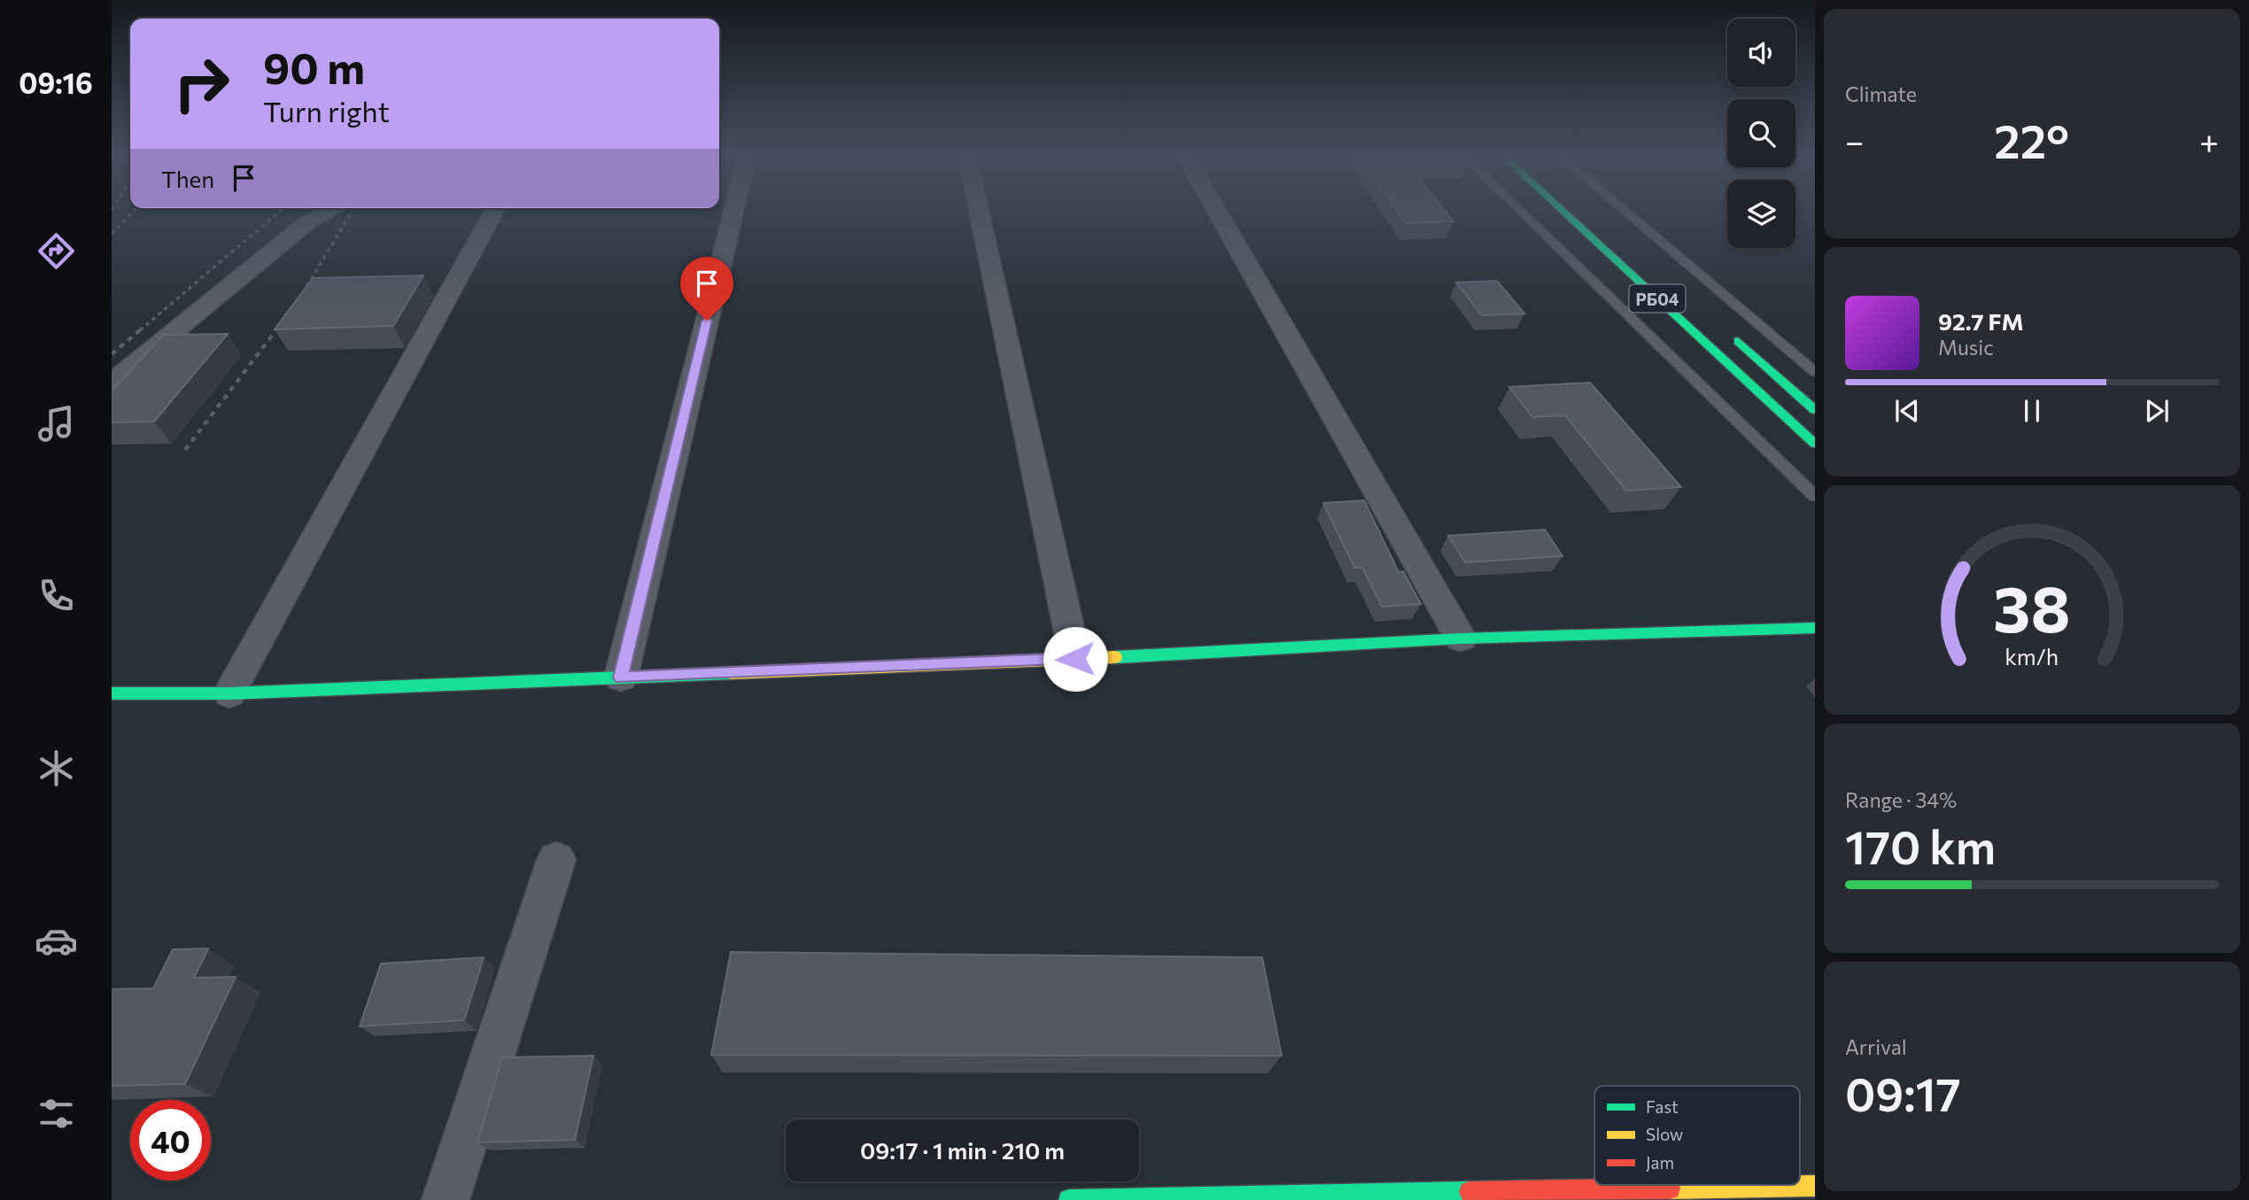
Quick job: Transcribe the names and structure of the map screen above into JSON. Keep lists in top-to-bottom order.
{
  "streets": {
    "street": ["РБ04"]
  },
  "legend": ["Fast", "Slow", "Jam"],
  "page": {
    "tabs": "09:16",
    "tile": [
      "Climate",
      ["Range · 34%", "170 km"],
      ["Arrival", "09:17"]
    ],
    "turn": ["90 m", "Turn right"],
    "heat": ["−", "22°", "+"],
    "then": "Then",
    "song": ["92.7 FM", "Music"],
    "limit": "40",
    "trip": "09:17 · 1 min · 210 m",
    "gauge": ["38", "km/h"]
  }
}
